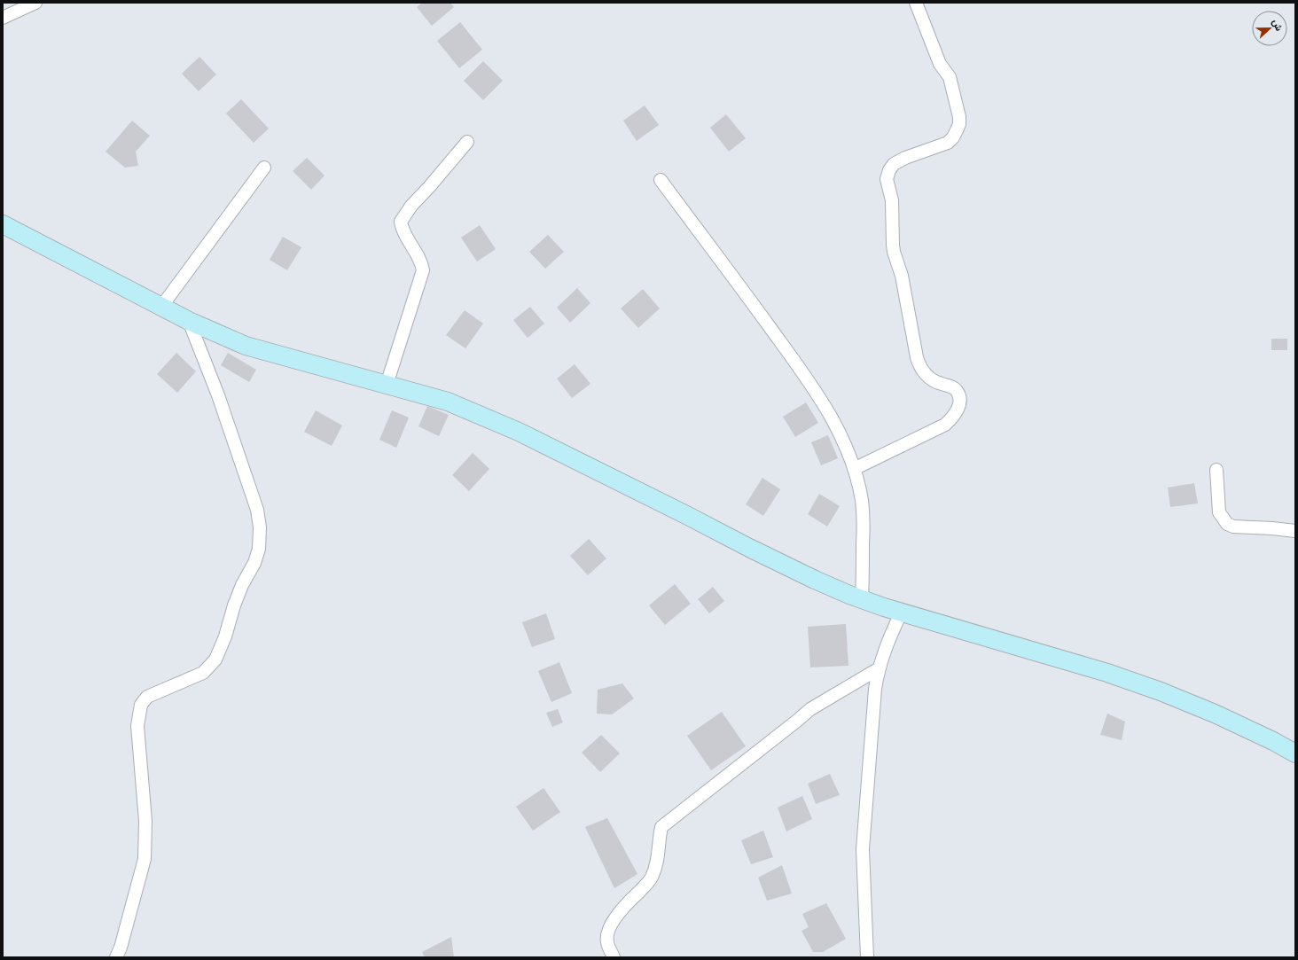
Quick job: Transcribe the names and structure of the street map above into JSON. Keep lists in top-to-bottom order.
{
  "north": "right"
}
